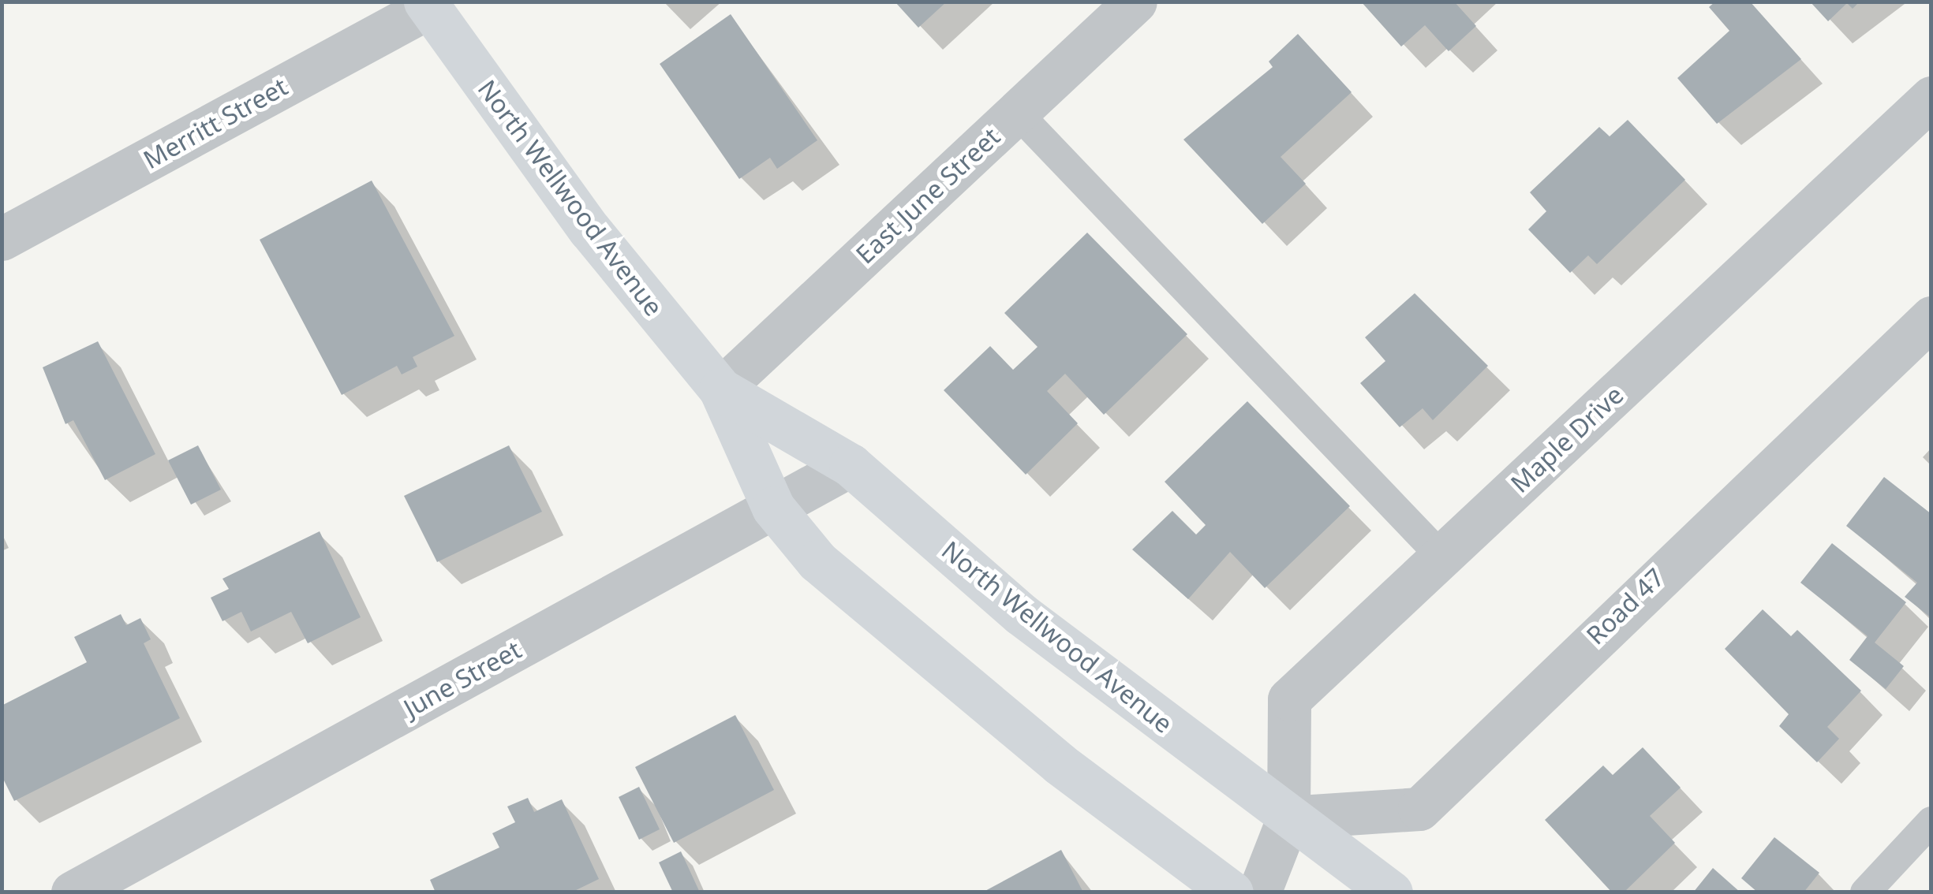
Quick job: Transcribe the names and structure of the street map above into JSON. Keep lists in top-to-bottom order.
{
  "streets": {
    "main road": ["North Wellwood Avenue"],
    "street": [
      "Merritt Street",
      "East June Street",
      "Maple Drive",
      "Road 47",
      "June Street"
    ]
  },
  "crossings": [
    ["Merritt Street", "North Wellwood Avenue"],
    ["East June Street", "North Wellwood Avenue"],
    ["North Wellwood Avenue", "Maple Drive"],
    ["North Wellwood Avenue", "Road 47"],
    ["North Wellwood Avenue", "June Street"],
    ["Maple Drive", "Road 47"]
  ]
}
